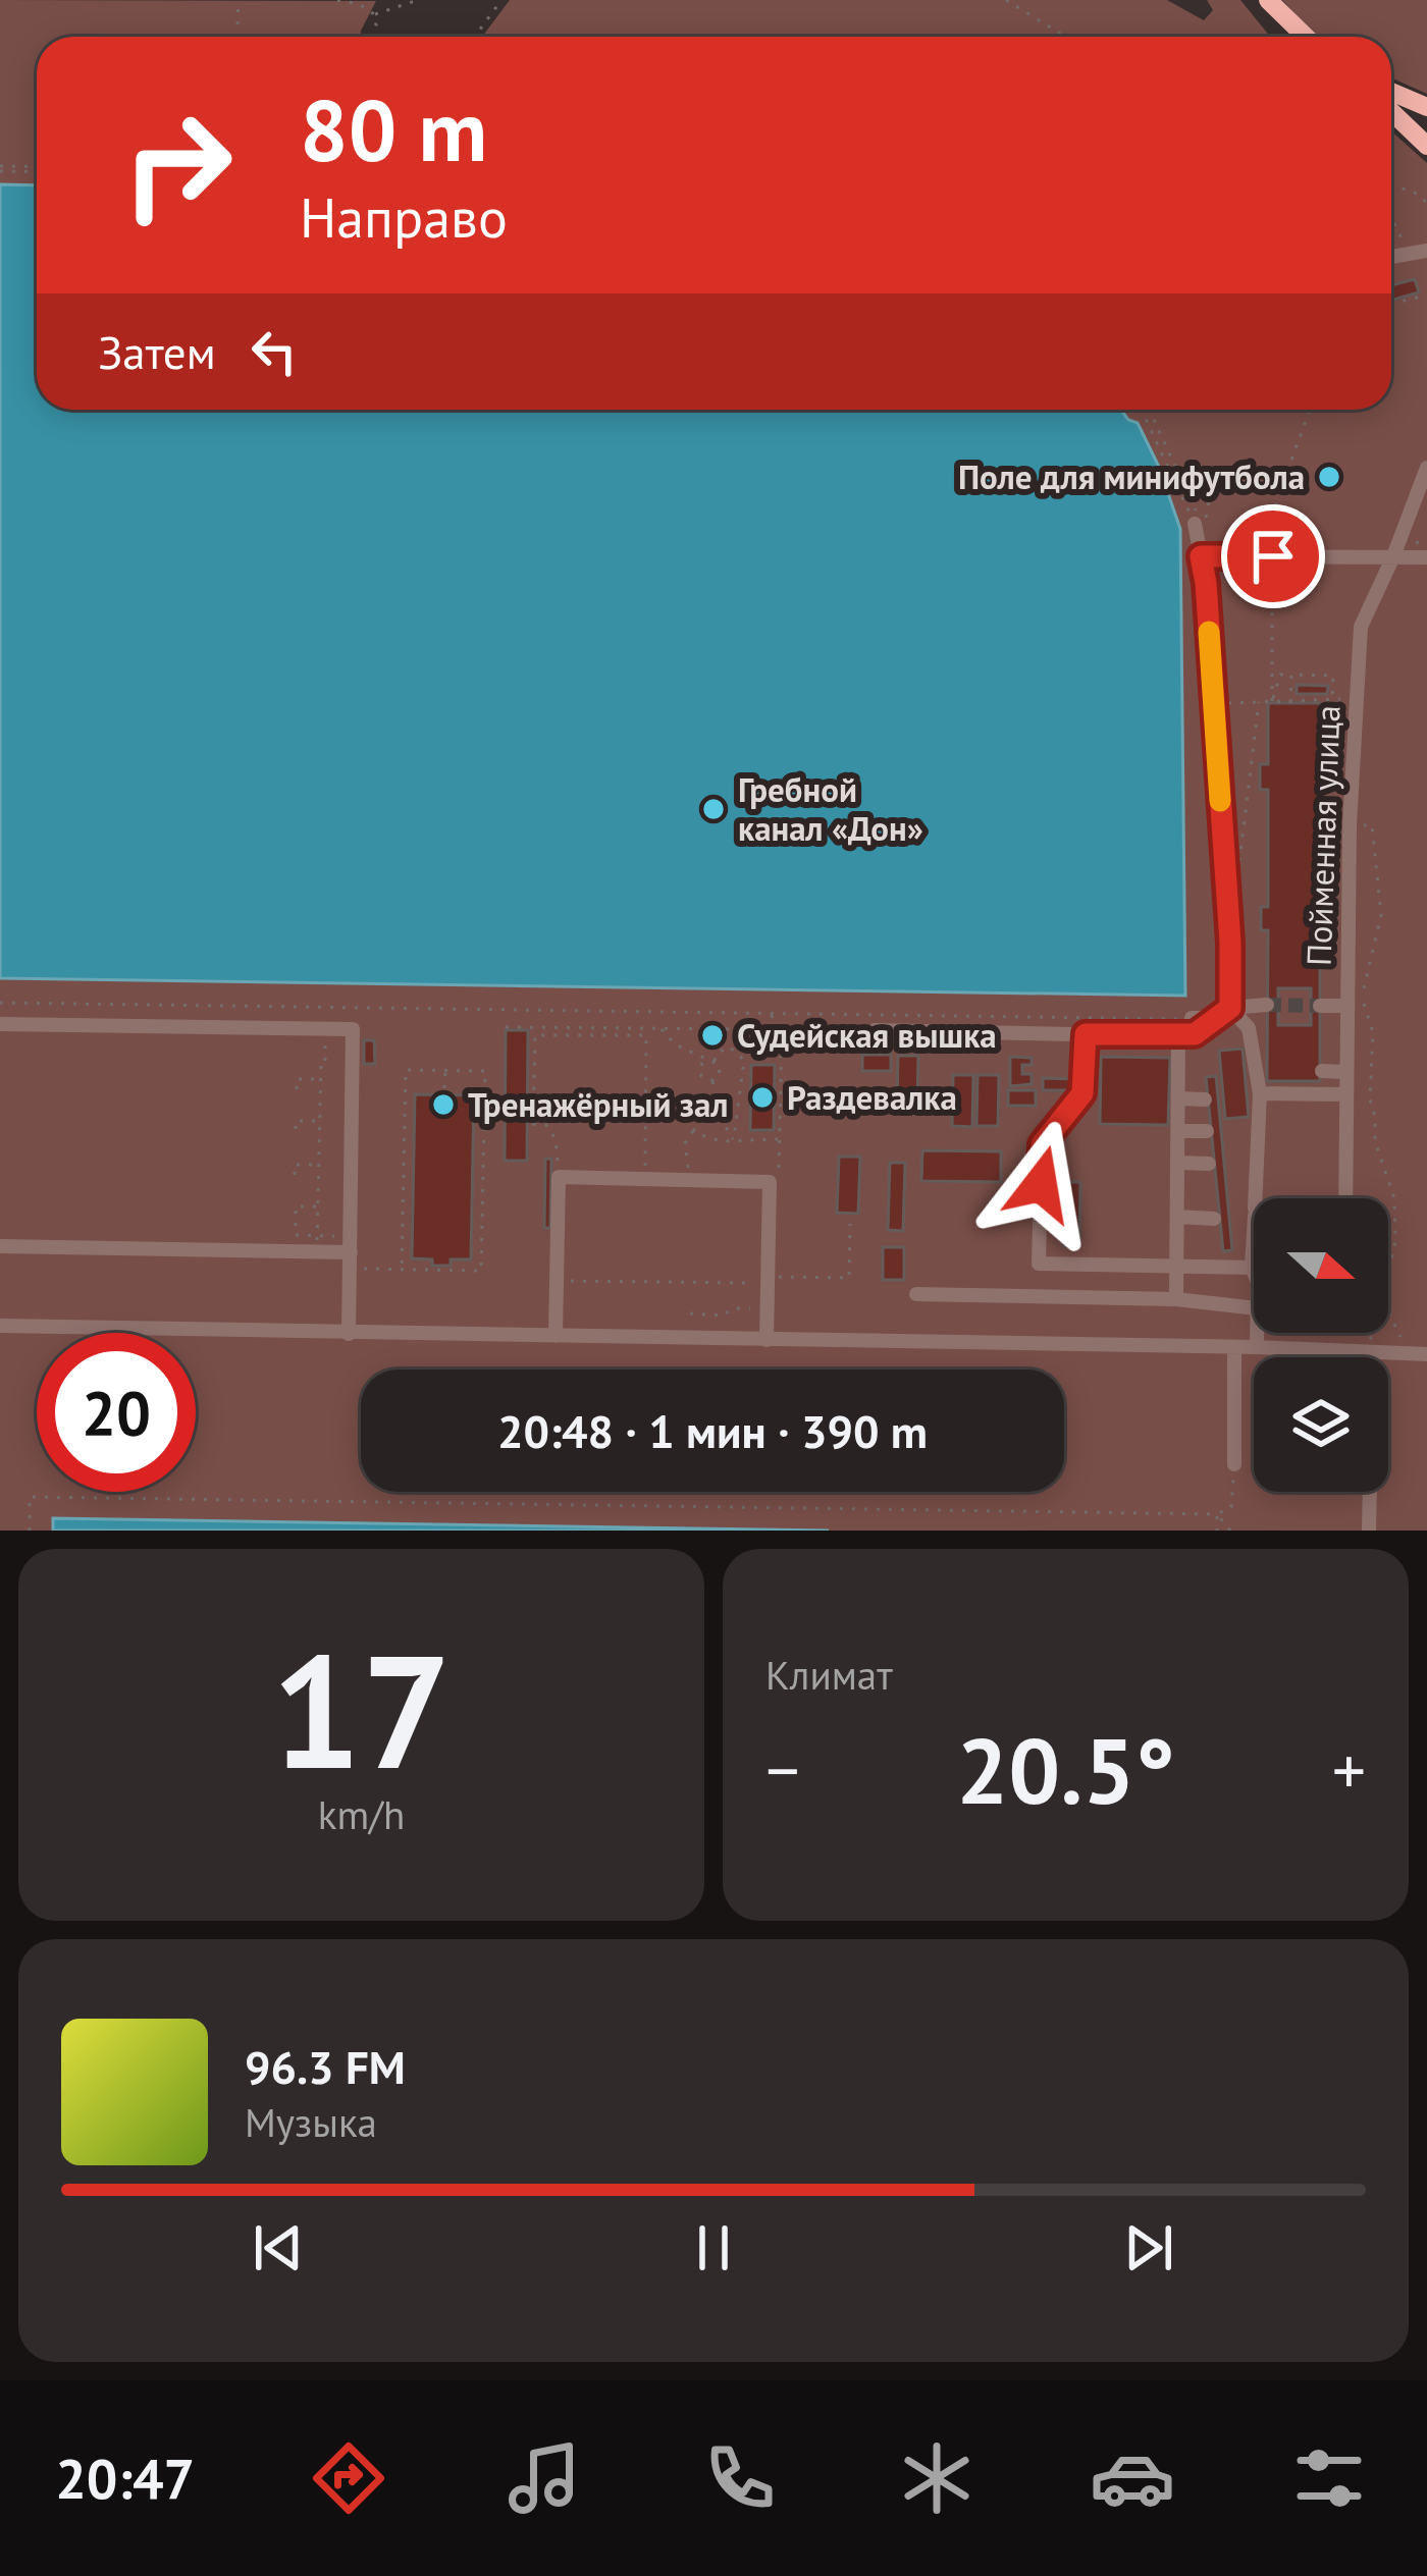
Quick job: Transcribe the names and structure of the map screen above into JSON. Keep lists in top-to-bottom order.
{
  "streets": {
    "street": ["Пойменная улица"]
  },
  "places": [
    "Поле для минифутбола",
    "Гребной канал «Дон»",
    "Судейская вышка",
    "Раздевалка",
    "Тренажёрный зал"
  ],
  "north": "right",
  "page": {
    "turn": ["80 m", "Направо"],
    "then": "Затем",
    "limit": "20",
    "trip": "20:48 · 1 мин · 390 m",
    "tile": [
      ["17", "km/h"],
      "Климат"
    ],
    "heat": ["−", "20.5°", "+"],
    "song": ["96.3 FM", "Музыка"],
    "tabs": "20:47"
  }
}
